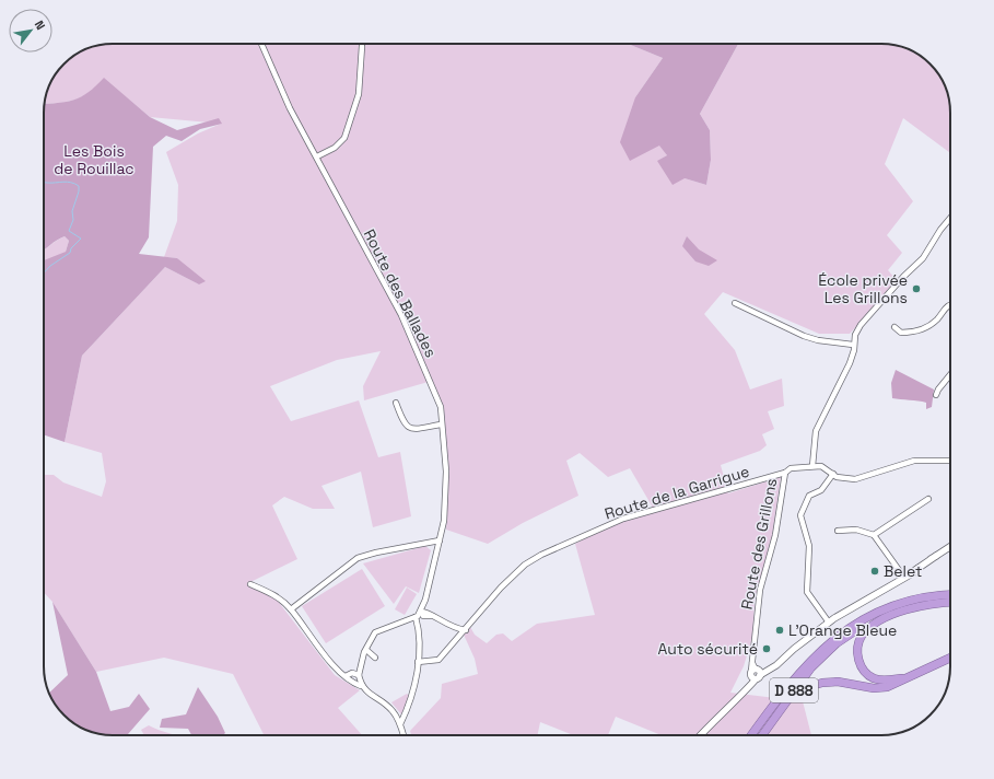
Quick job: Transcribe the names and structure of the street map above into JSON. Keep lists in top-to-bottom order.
{
  "streets": {
    "highway": ["D 888"],
    "street": ["Route des Ballades", "Route de la Garrigue", "Route des Grillons"]
  },
  "crossings": [
    ["Route de la Garrigue", "Route des Grillons"]
  ],
  "parks": ["Les Bois de Rouillac"],
  "places": [
    "École privée Les Grillons",
    "Belet",
    "L'Orange Bleue",
    "Auto sécurité"
  ],
  "north": "top right"
}
